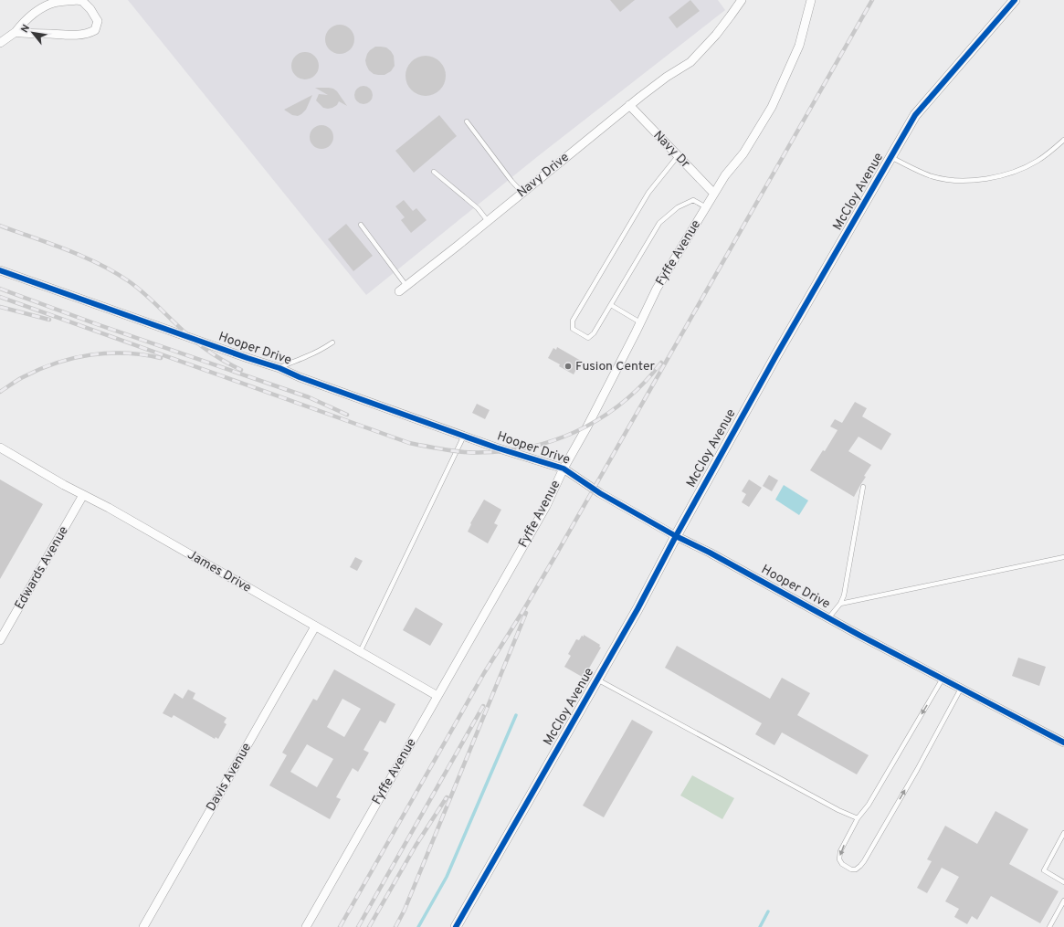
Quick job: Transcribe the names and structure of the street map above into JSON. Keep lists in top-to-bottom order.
{
  "streets": {
    "street": [
      "Navy Dr",
      "Navy Drive",
      "McCloy Avenue",
      "Fyffe Avenue",
      "Hooper Drive",
      "Edwards Avenue",
      "James Drive",
      "Davis Avenue"
    ]
  },
  "crossings": [
    ["Navy Dr", "Navy Drive"],
    ["Navy Dr", "Fyffe Avenue"],
    ["McCloy Avenue", "Hooper Drive"],
    ["Fyffe Avenue", "Hooper Drive"],
    ["Fyffe Avenue", "James Drive"],
    ["Edwards Avenue", "James Drive"],
    ["James Drive", "Davis Avenue"]
  ],
  "places": ["Fusion Center"],
  "north": "top left"
}
